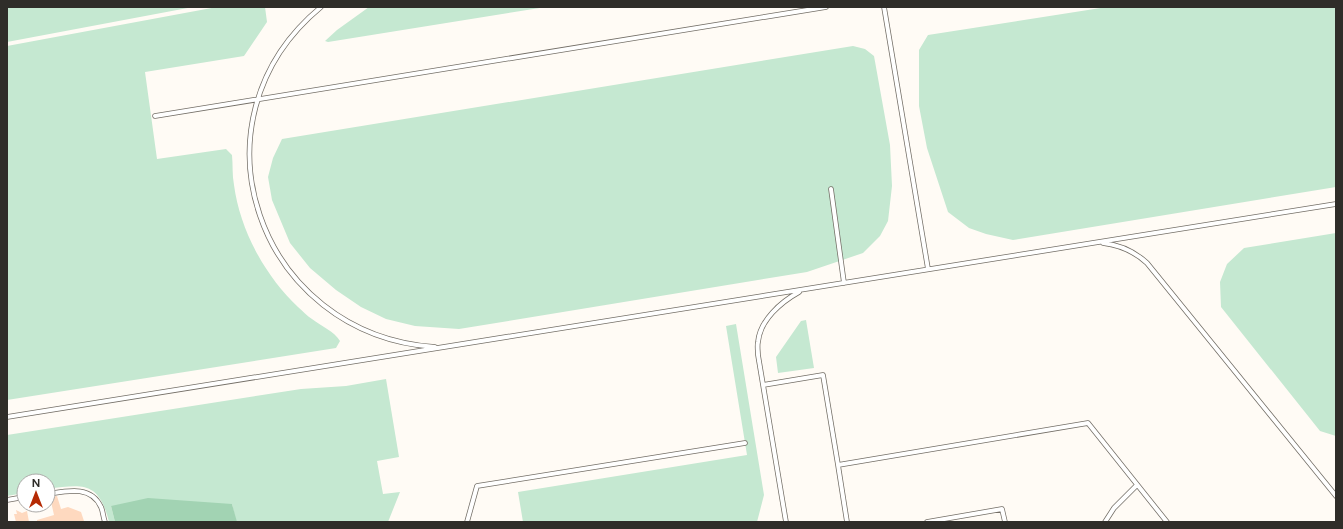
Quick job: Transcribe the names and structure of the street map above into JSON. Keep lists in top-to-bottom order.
{
  "north": "top"
}
